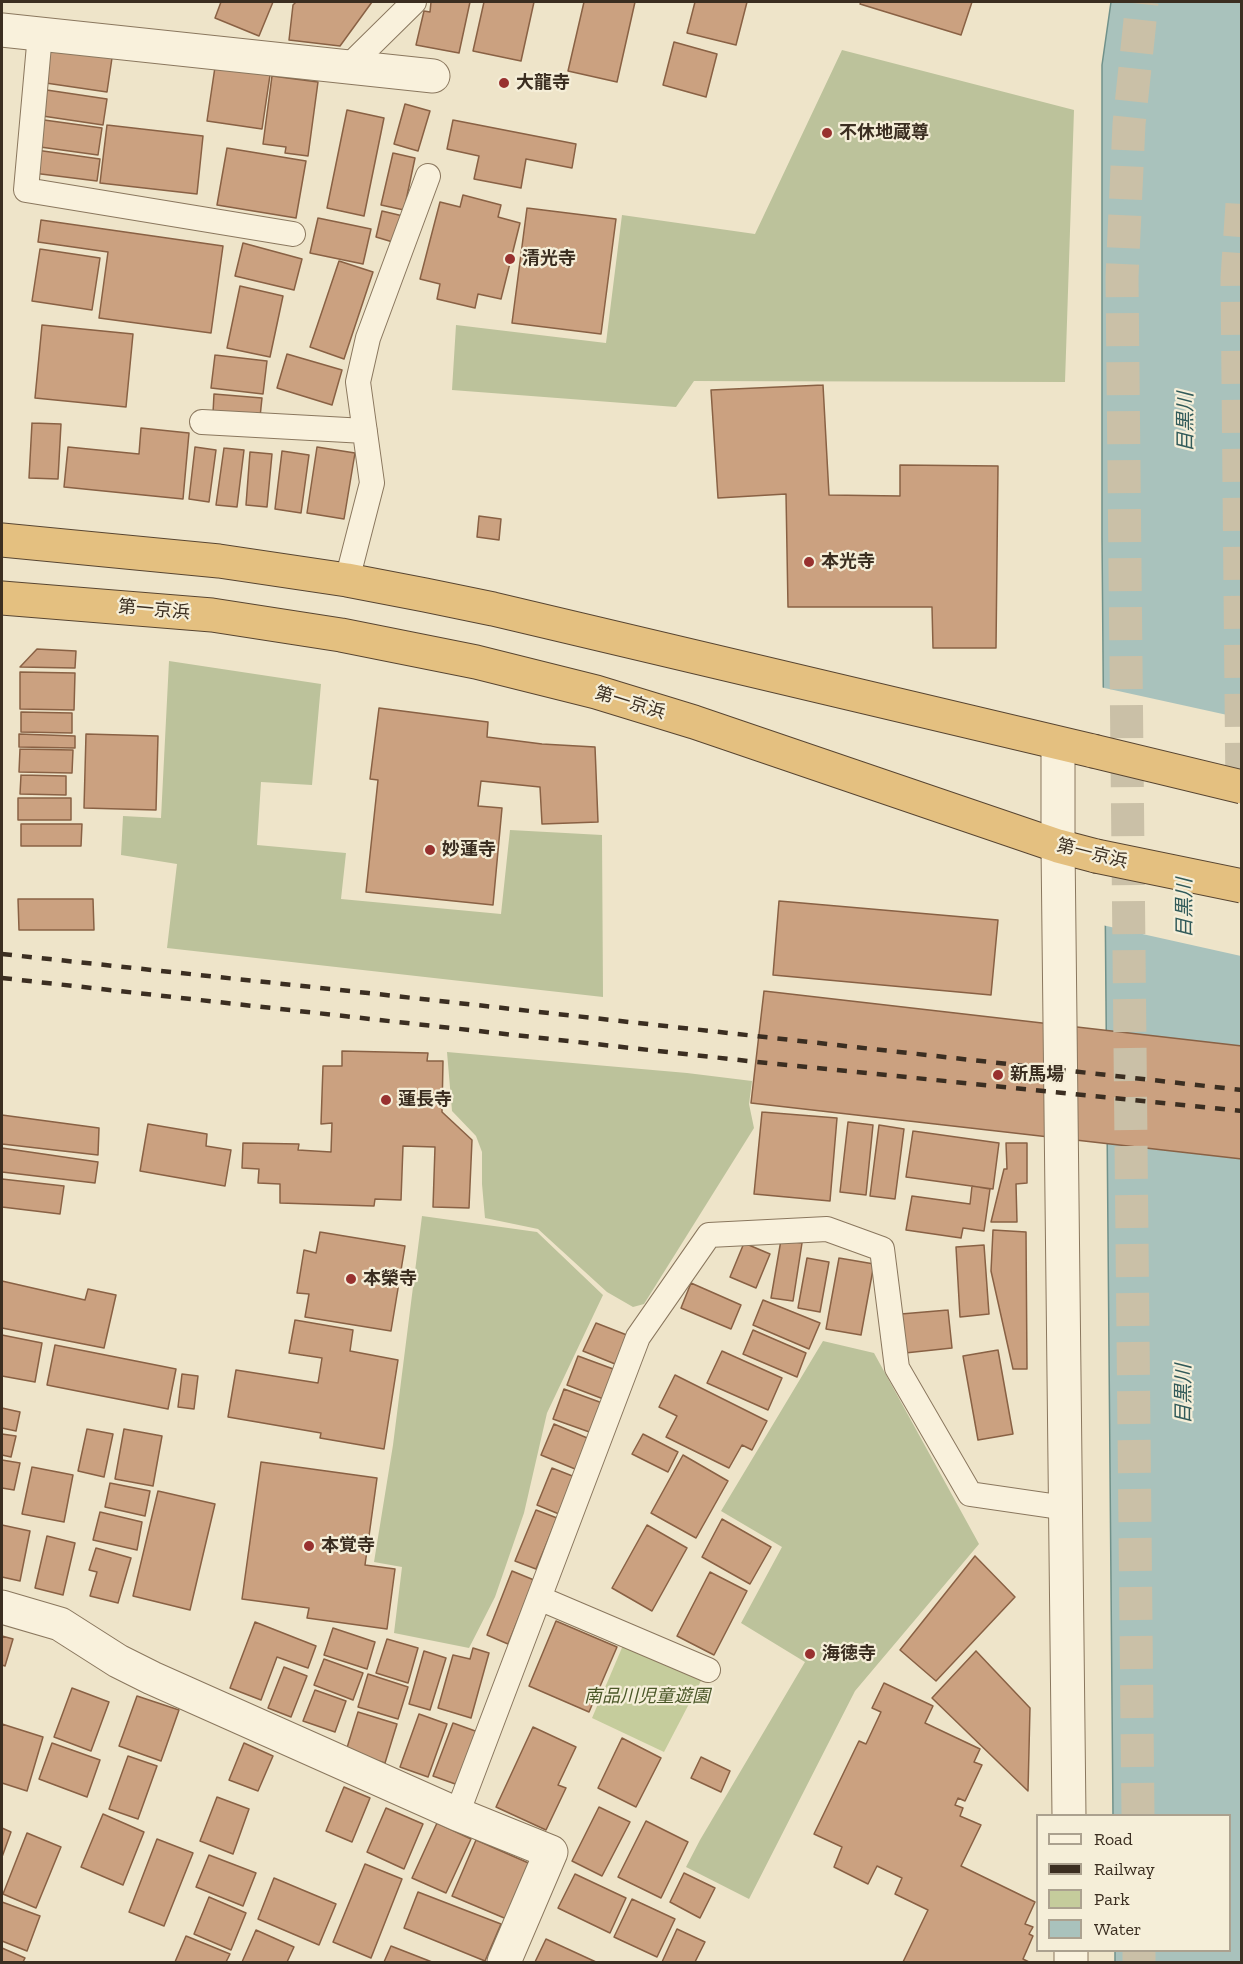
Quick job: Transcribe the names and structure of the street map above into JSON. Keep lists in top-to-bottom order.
{
  "streets": {
    "highway": ["第一京浜"]
  },
  "water": ["目黒川"],
  "parks": ["南品川児童遊園"],
  "places": [
    "大龍寺",
    "不休地蔵尊",
    "清光寺",
    "本光寺",
    "妙蓮寺",
    "新馬場",
    "蓮長寺",
    "本榮寺",
    "本覚寺",
    "海徳寺"
  ],
  "legend": [
    "Road",
    "Railway",
    "Park",
    "Water"
  ]
}
